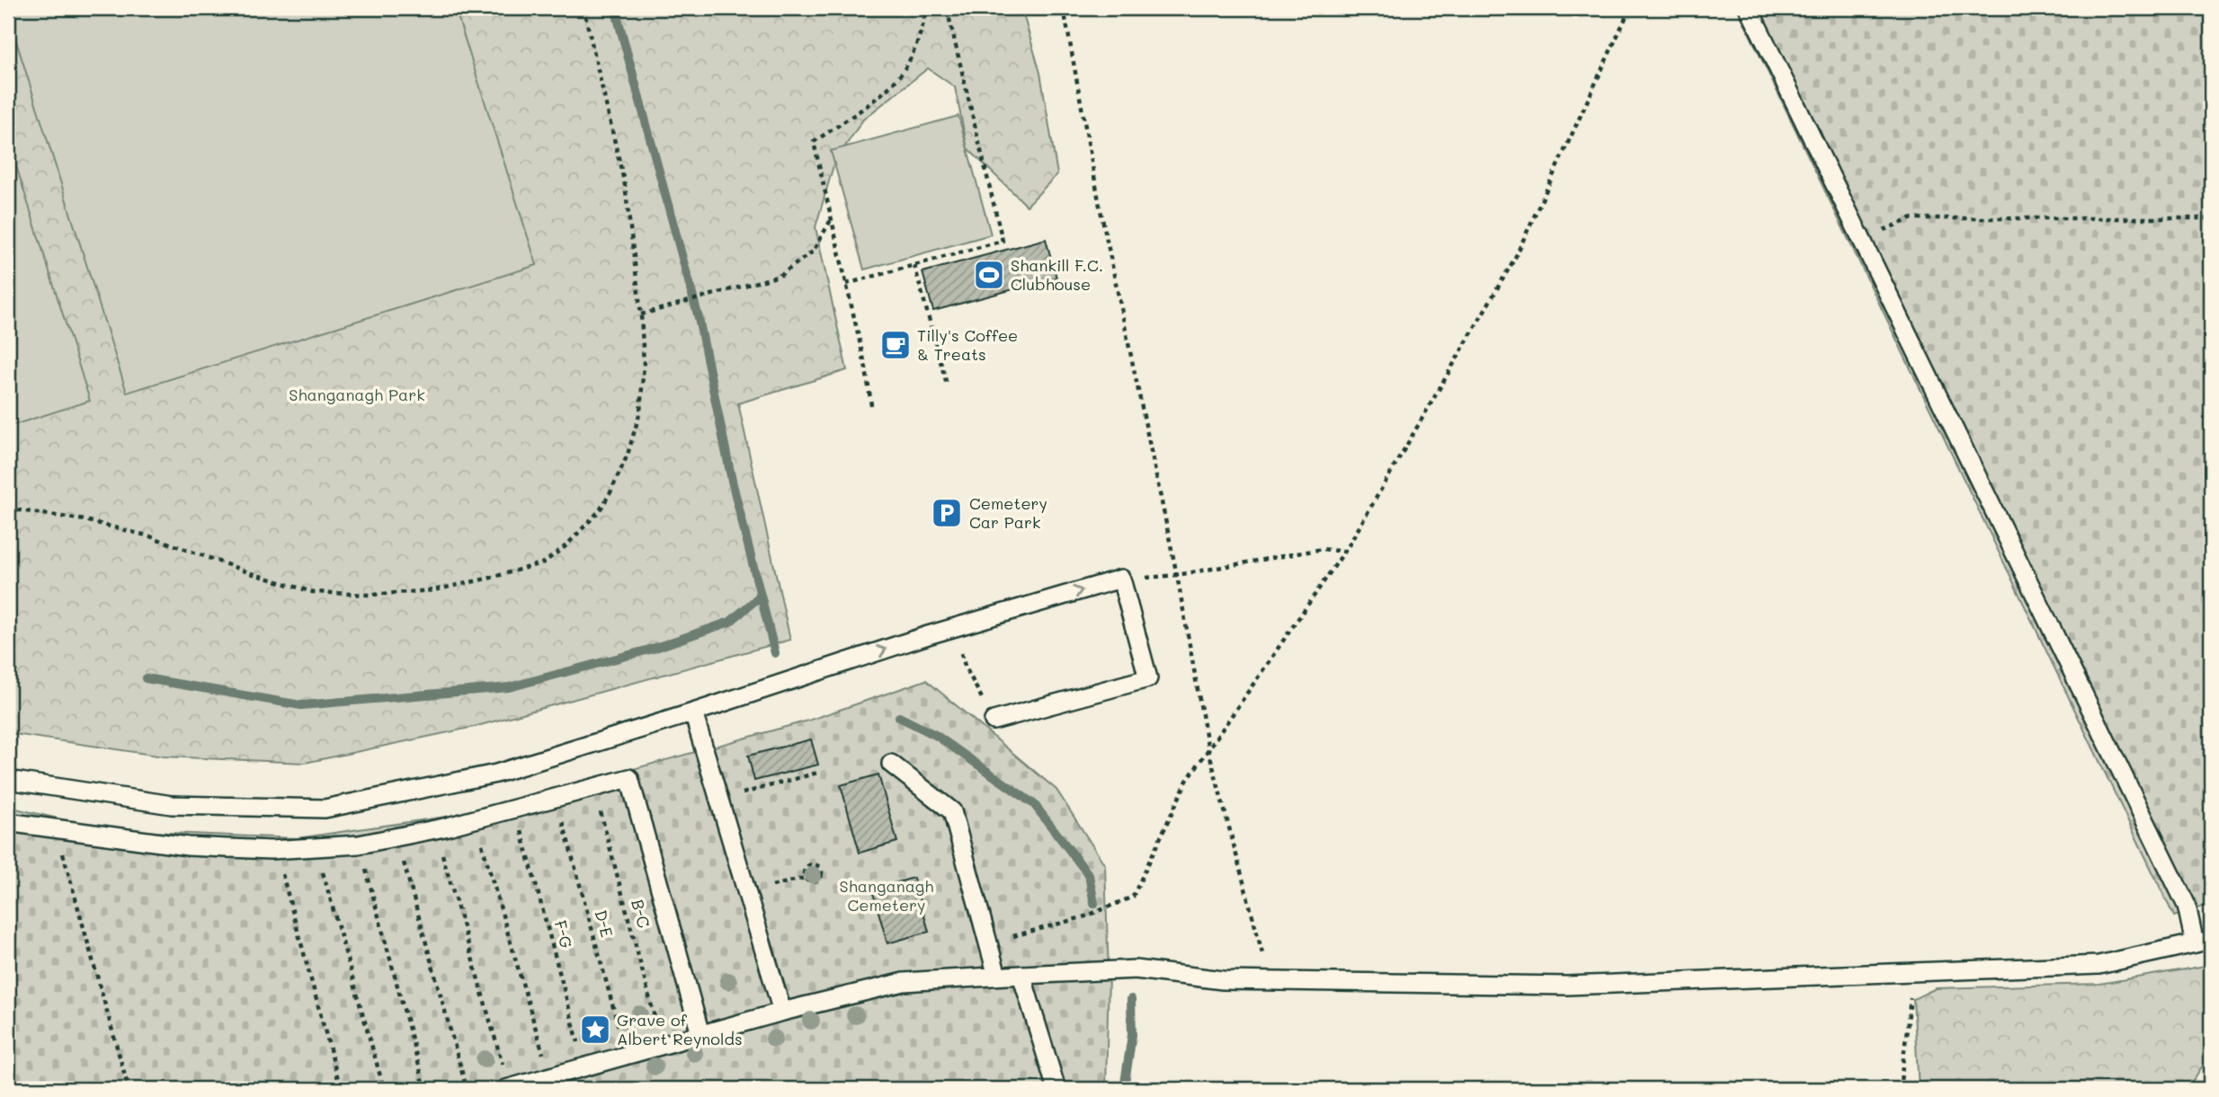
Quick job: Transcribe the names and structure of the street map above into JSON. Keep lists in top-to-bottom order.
{
  "streets": {
    "path": ["B-C", "D-E", "F-G"]
  },
  "parks": ["Shanganagh Park", "Shanganagh Cemetery"],
  "places": {
    "sports": ["Shankill F.C. Clubhouse"],
    "cafe": ["Tilly's Coffee & Treats"],
    "parking": ["Cemetery Car Park"],
    "place": ["Grave of Albert Reynolds"]
  }
}
